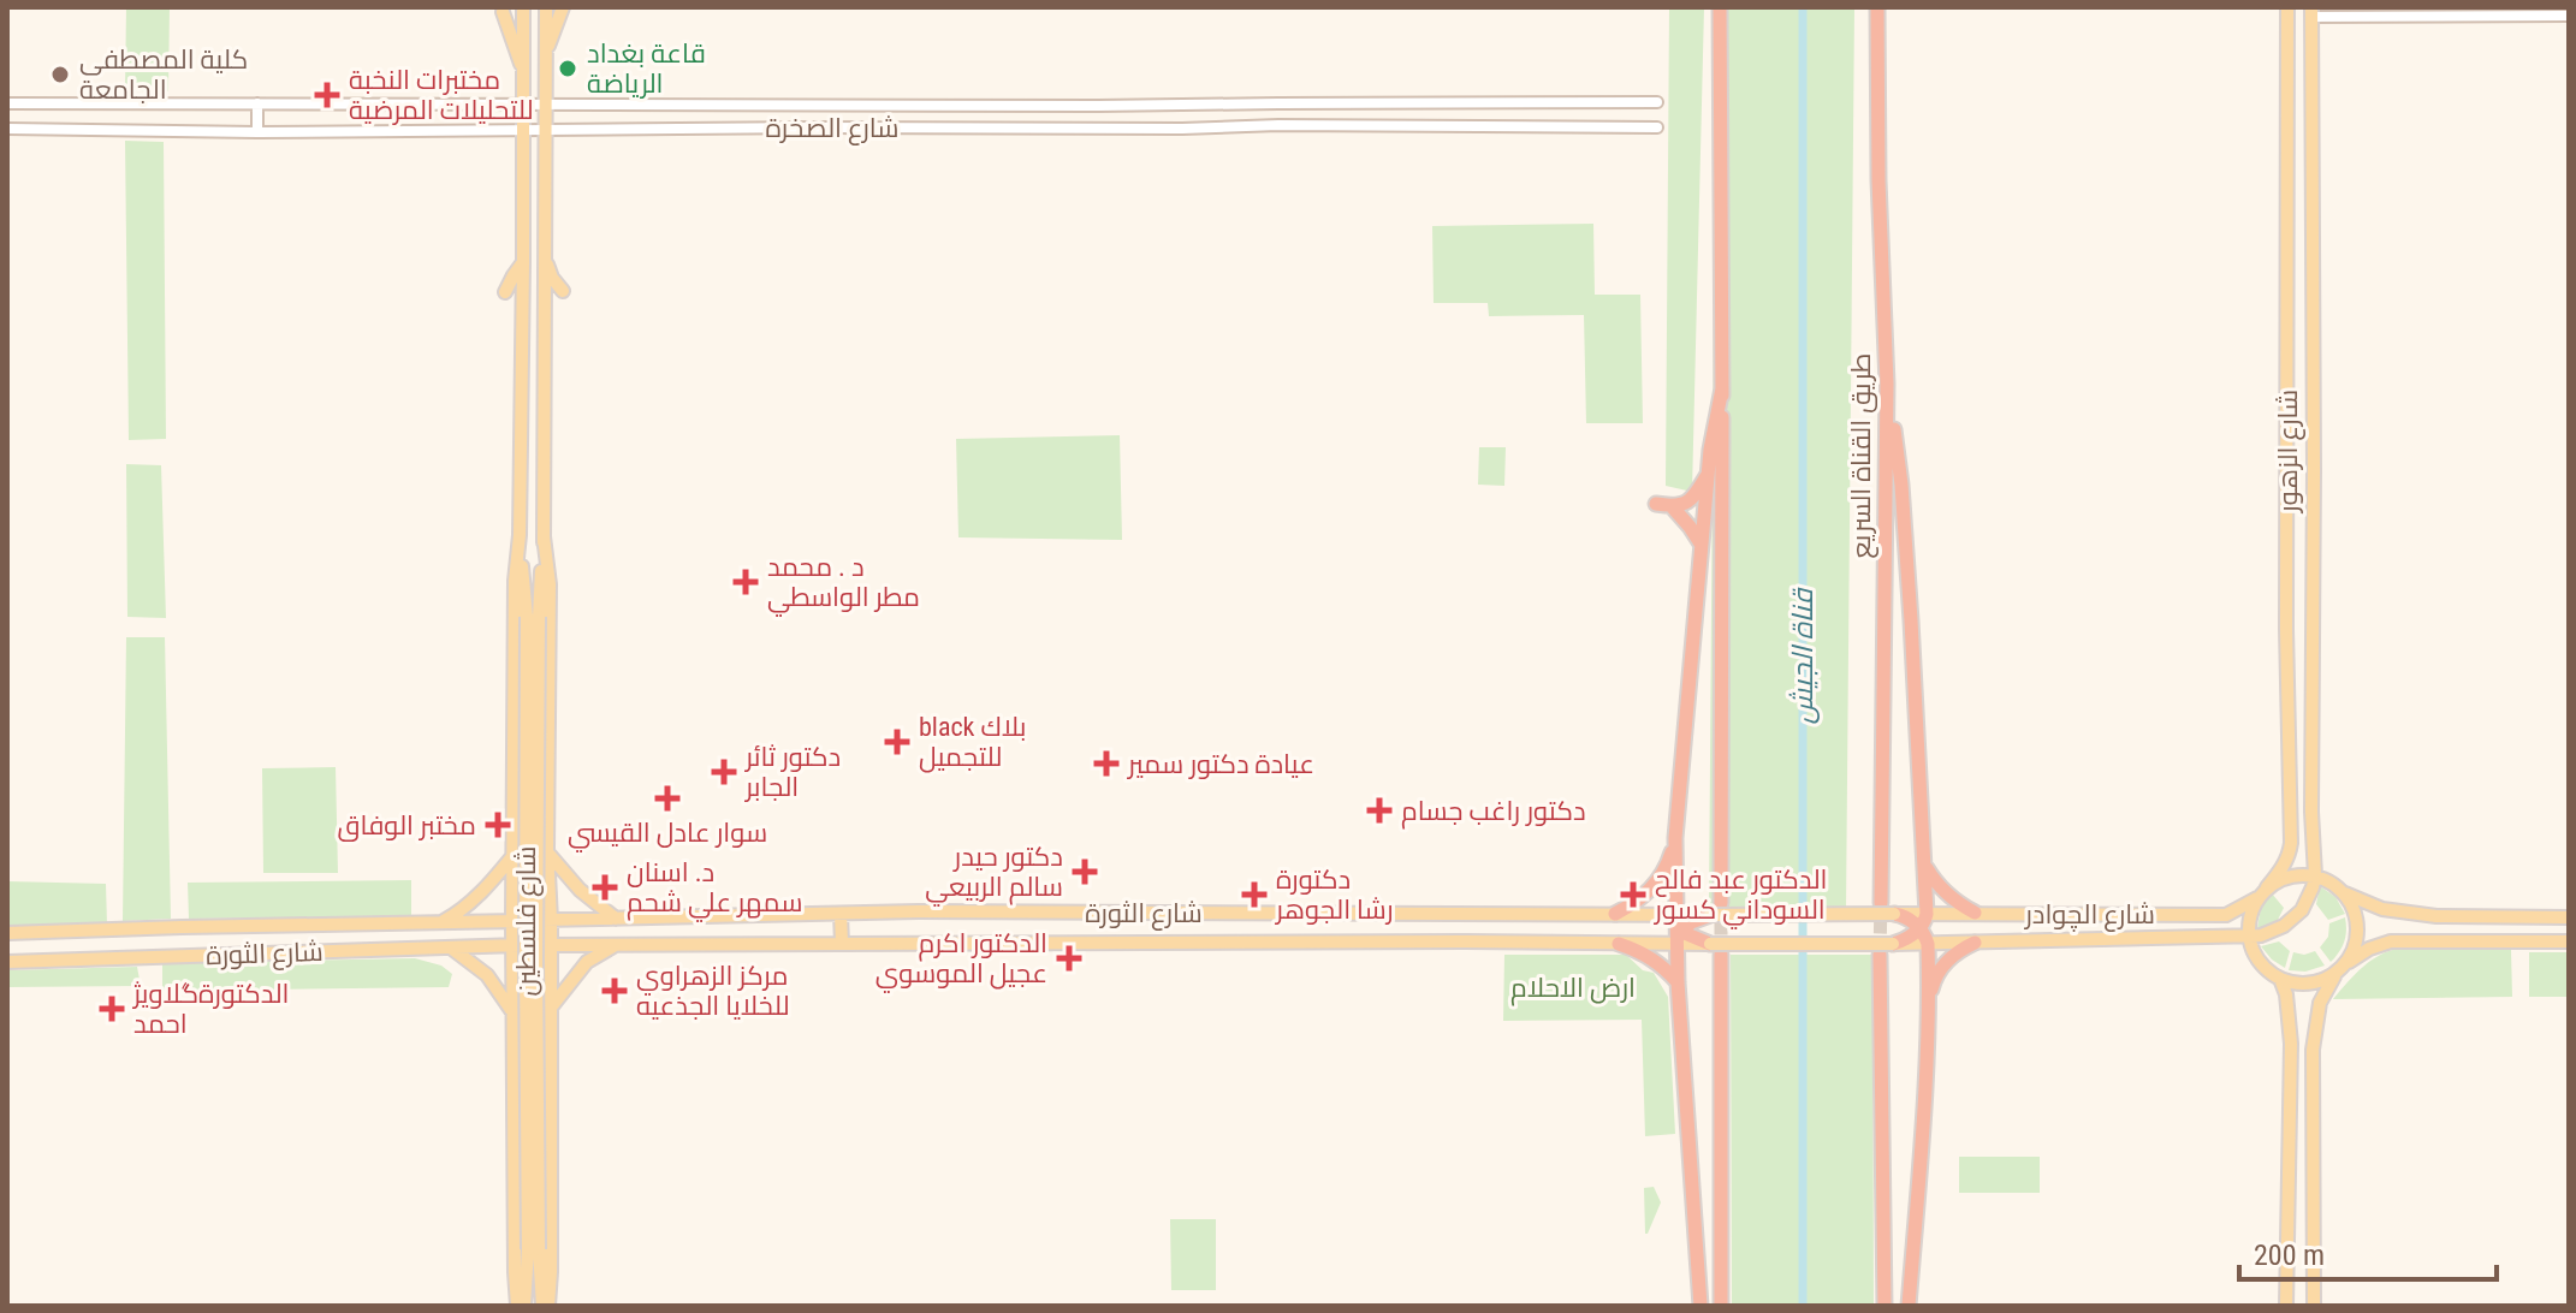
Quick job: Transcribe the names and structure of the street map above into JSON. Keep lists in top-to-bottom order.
{
  "streets": {
    "highway": ["طريق القناة السريع"],
    "main road": [
      "شارع الزهور",
      "شارع الثورة",
      "شارع الچوادر",
      "شارع فلسطين"
    ],
    "street": ["شارع الصخرة"]
  },
  "crossings": [
    ["شارع الصخرة", "شارع فلسطين"],
    ["شارع الزهور", "شارع الچوادر"],
    ["شارع الثورة", "شارع فلسطين"]
  ],
  "water": ["قناة الجيش"],
  "parks": ["ارض الاحلام"],
  "places": {
    "other": ["قاعة بغداد الرياضة", "كلية المصطفى الجامعة"],
    "health": [
      "مختبرات النخبة للتحليلات المرضية",
      "د . محمد مطر الواسطي",
      "black بلاك للتجميل",
      "عيادة دكتور سمير",
      "دكتور ثائر الجابر",
      "سوار عادل القيسي",
      "دكتور راغب جسام",
      "مختبر الوفاق",
      "دكتور حيدر سالم الربيعي",
      "د. اسنان سمهر علي شحم",
      "دكتورة رشا الجوهر",
      "الدكتور عبد فالح السوداني كسور",
      "الدكتور اكرم عجيل الموسوي",
      "مركز الزهراوي للخلايا الجذعيه",
      "الدكتورةگلاويژ احمد"
    ]
  },
  "scale_bar": "200 m"
}
